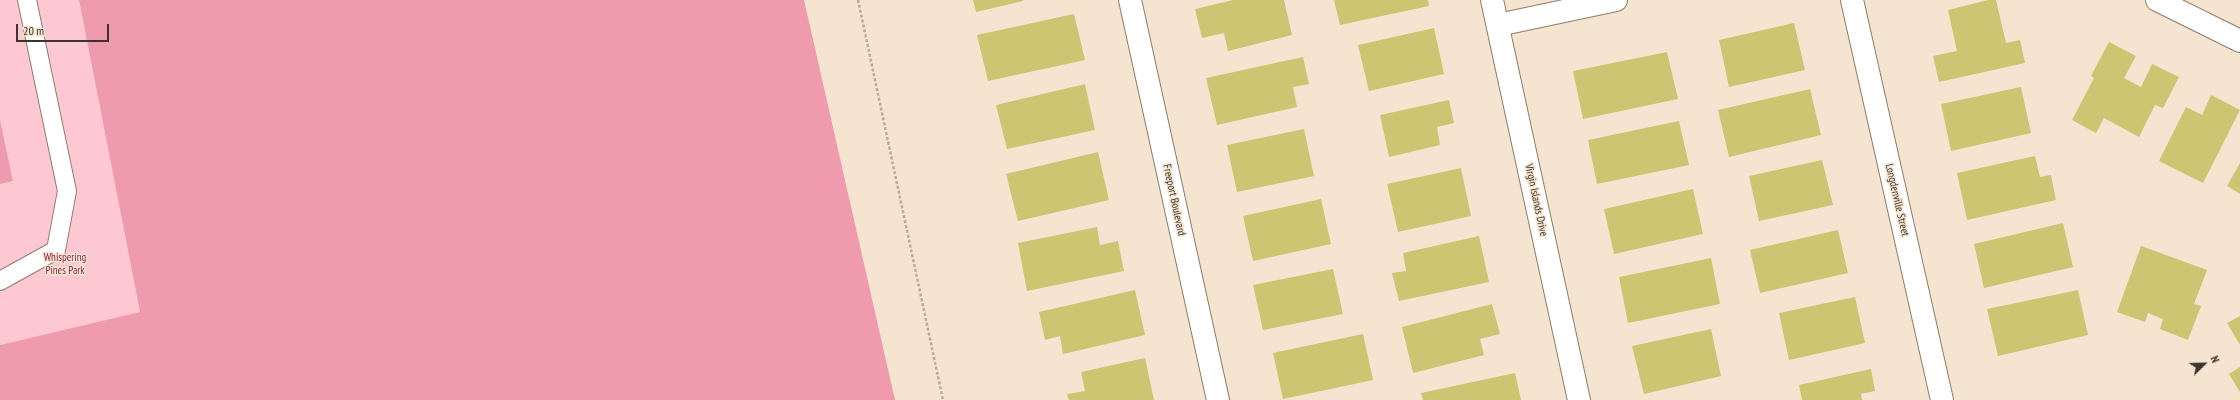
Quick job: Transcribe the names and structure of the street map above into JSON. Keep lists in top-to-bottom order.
{
  "streets": {
    "street": ["Freeport Boulevard", "Virgin Islands Drive", "Longdenville Street"]
  },
  "parks": ["Whispering Pines Park"],
  "scale_bar": "20 m",
  "north": "top right"
}
